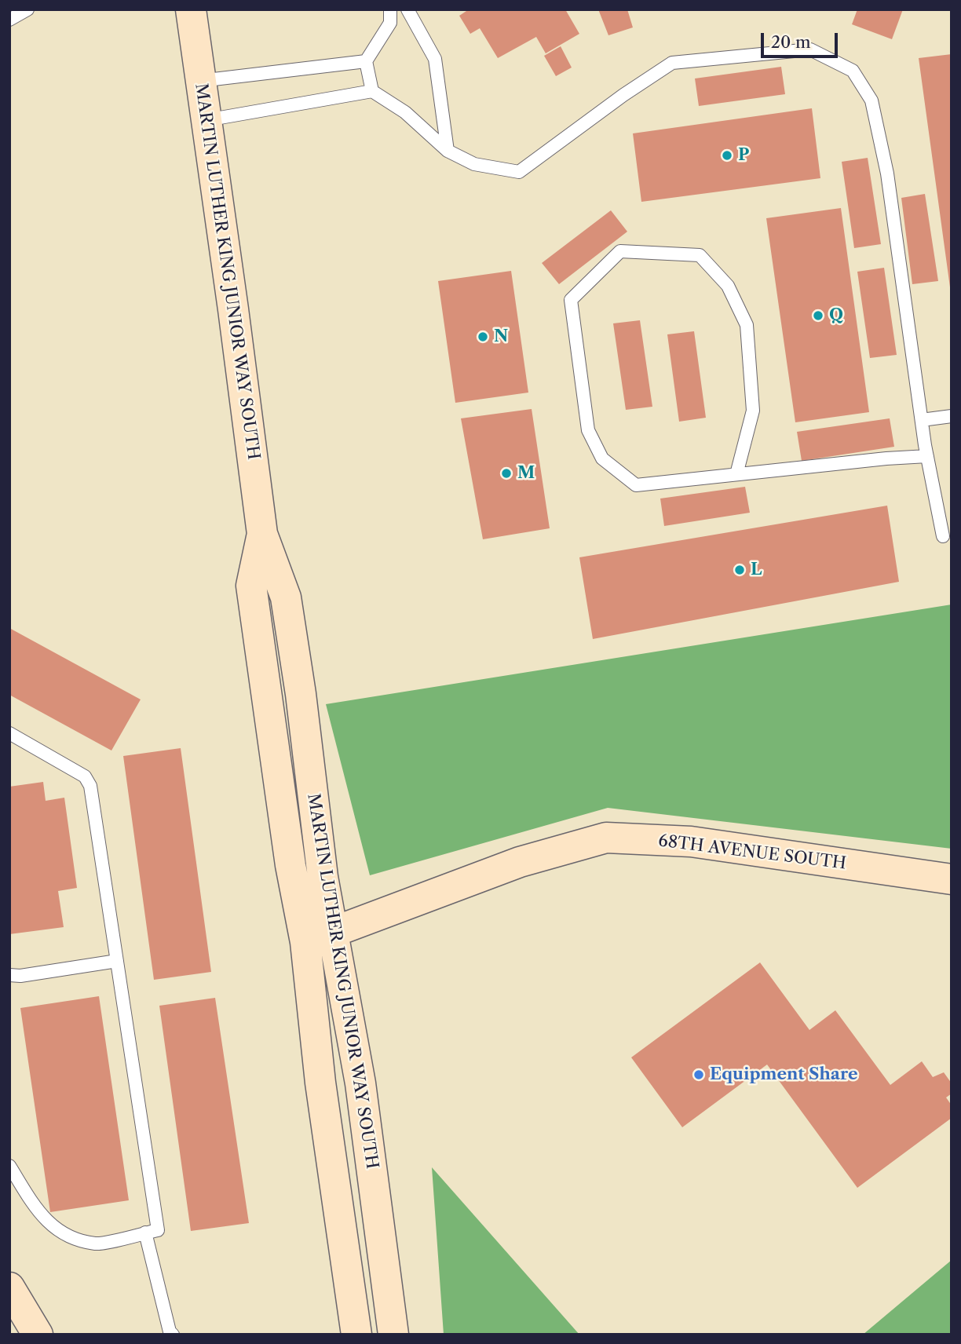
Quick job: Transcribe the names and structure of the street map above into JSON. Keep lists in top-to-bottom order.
{
  "streets": {
    "main road": ["MARTIN LUTHER KING JUNIOR WAY SOUTH", "68TH AVENUE SOUTH"]
  },
  "crossings": [
    ["MARTIN LUTHER KING JUNIOR WAY SOUTH", "68TH AVENUE SOUTH"]
  ],
  "places": [
    "P",
    "Q",
    "N",
    "M",
    "L",
    "Equipment Share"
  ],
  "scale_bar": "20 m"
}
